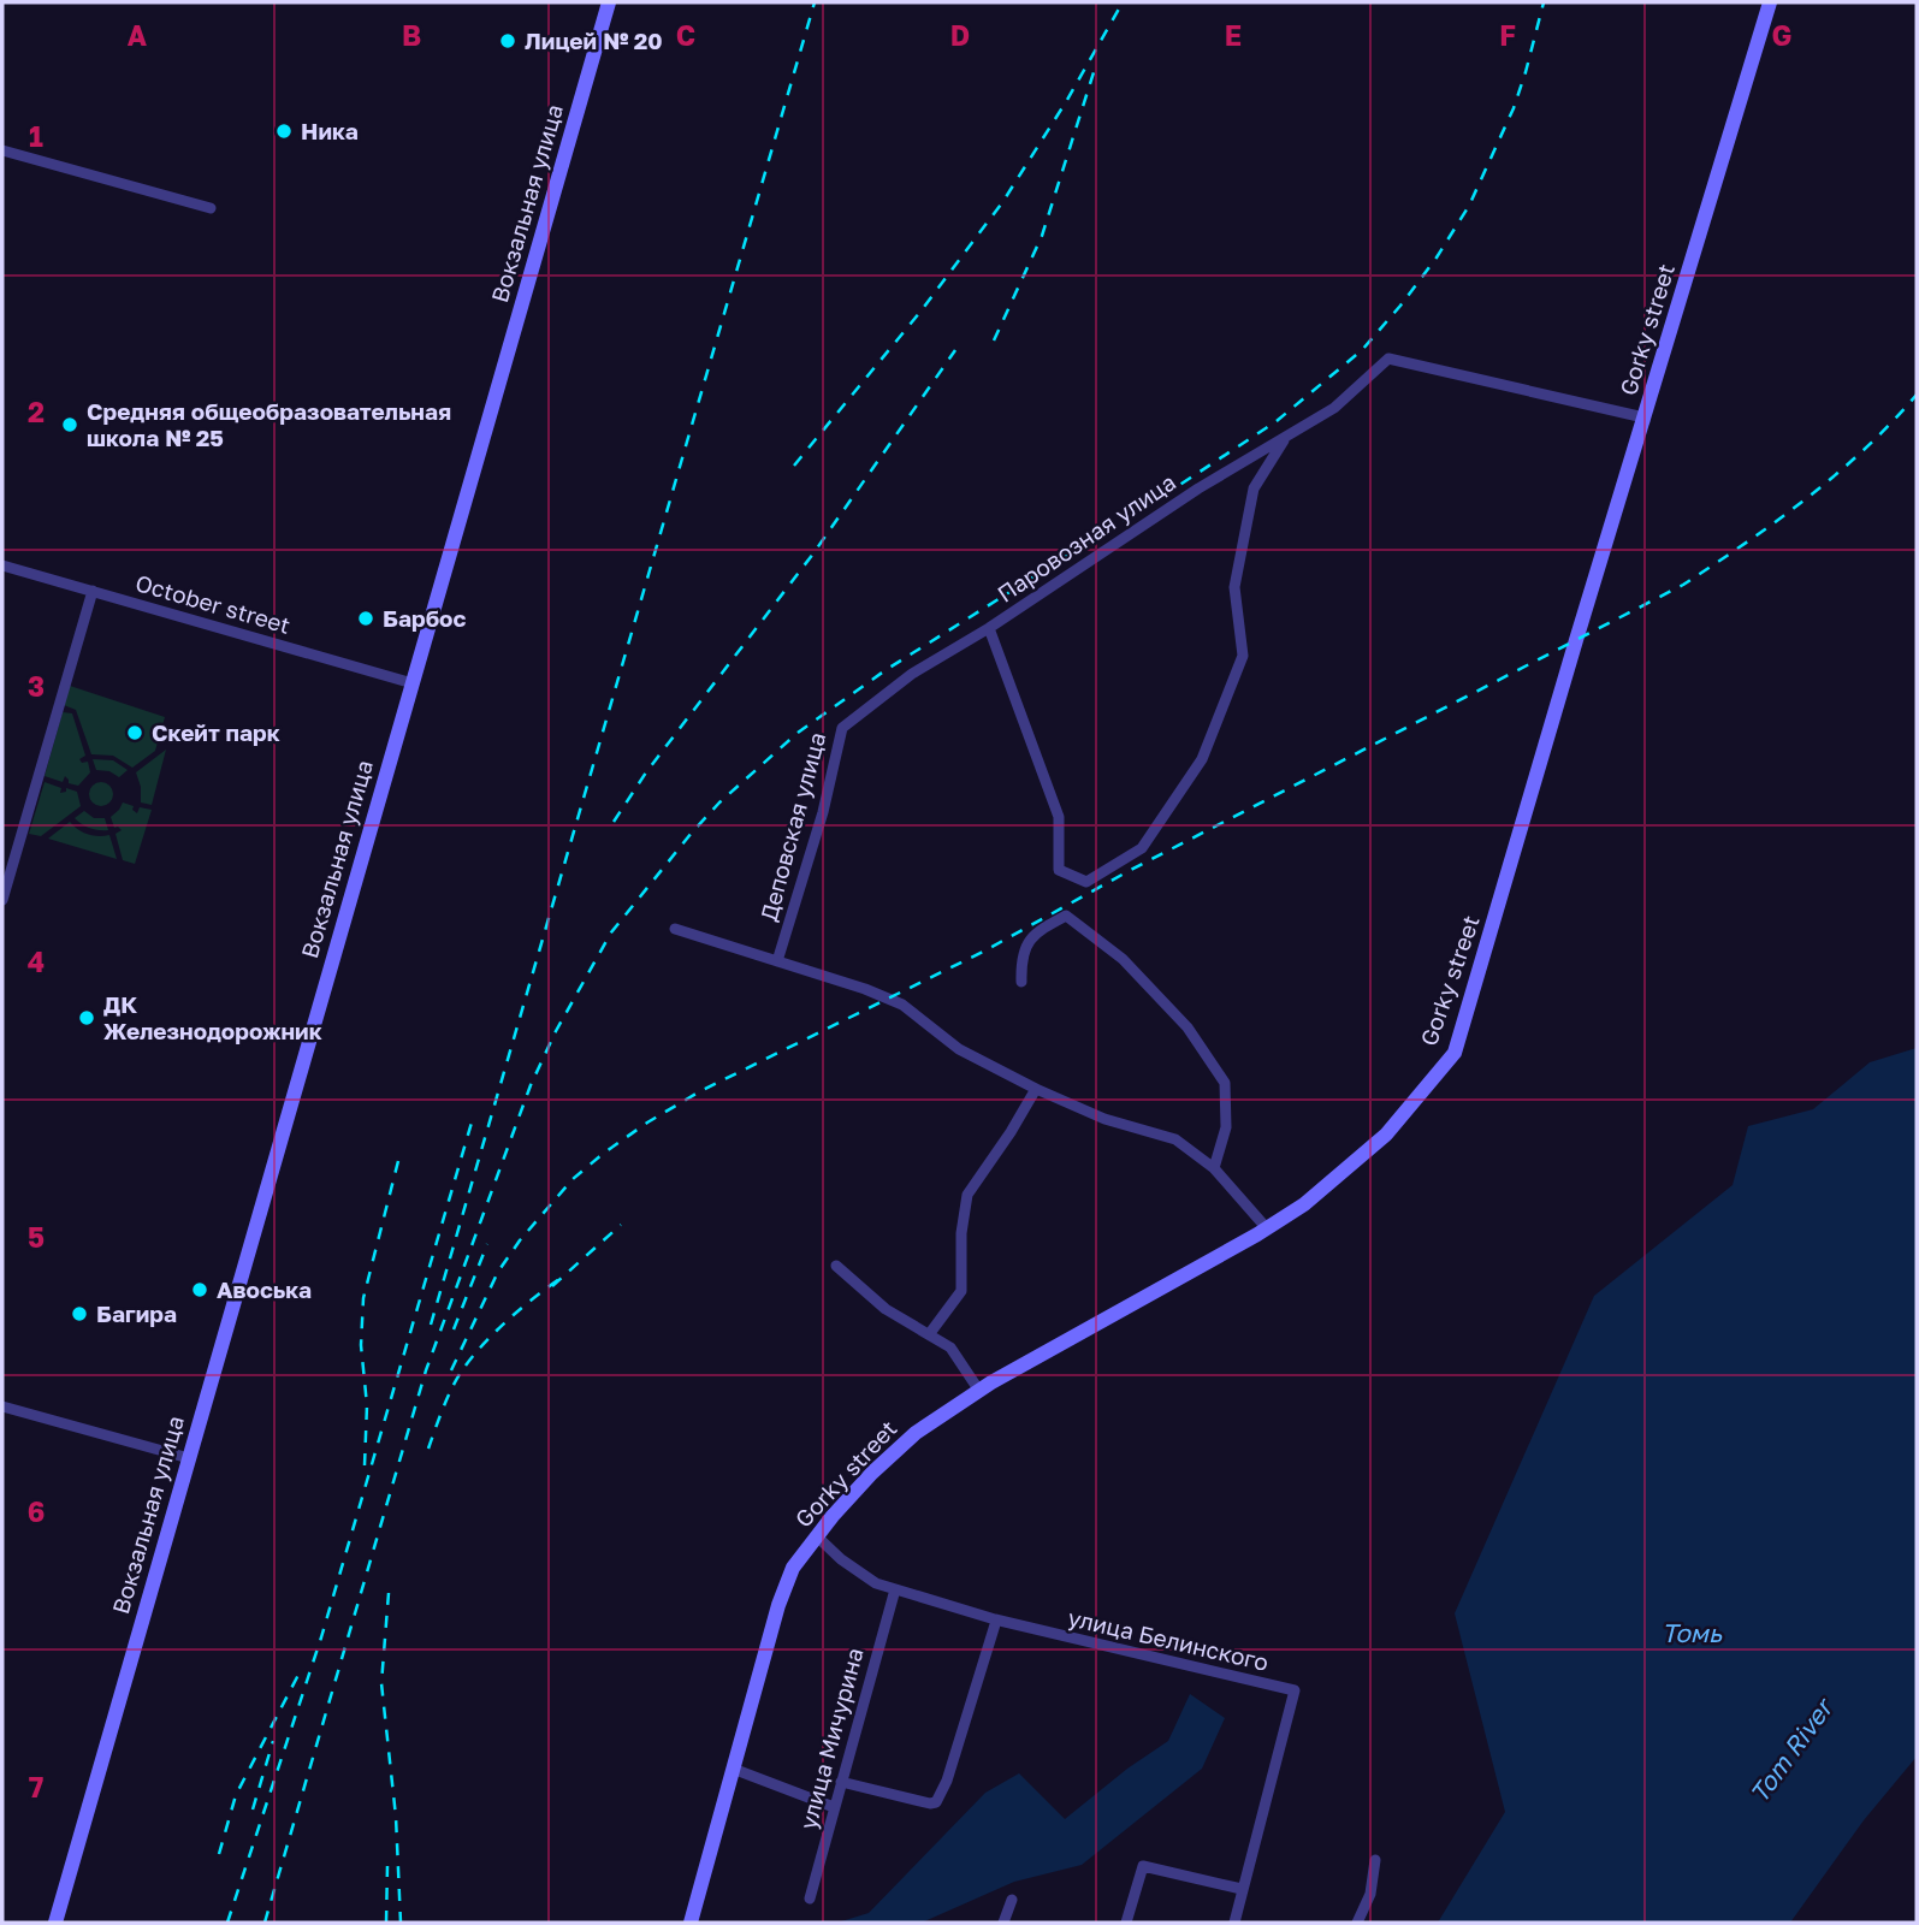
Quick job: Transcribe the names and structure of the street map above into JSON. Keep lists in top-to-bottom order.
{
  "streets": {
    "main road": ["Вокзальная улица", "Gorky street"],
    "street": [
      "Паровозная улица",
      "October street",
      "Деповская улица",
      "улица Белинского",
      "улица Мичурина"
    ]
  },
  "crossings": [
    ["Вокзальная улица", "October street"],
    ["Gorky street", "Паровозная улица"],
    ["Gorky street", "улица Белинского"],
    ["Паровозная улица", "Деповская улица"],
    ["улица Белинского", "улица Мичурина"]
  ],
  "water": ["Томь", "Tom River"],
  "places": [
    "Лицей № 20",
    "Ника",
    "Средняя общеобразовательная школа № 25",
    "Барбос",
    "Скейт парк",
    "ДК Железнодорожник",
    "Авоська",
    "Багира"
  ],
  "grid": {
    "columns": [
      "A",
      "B",
      "C",
      "D",
      "E",
      "F",
      "G"
    ],
    "rows": [
      "1",
      "2",
      "3",
      "4",
      "5",
      "6",
      "7"
    ]
  }
}
